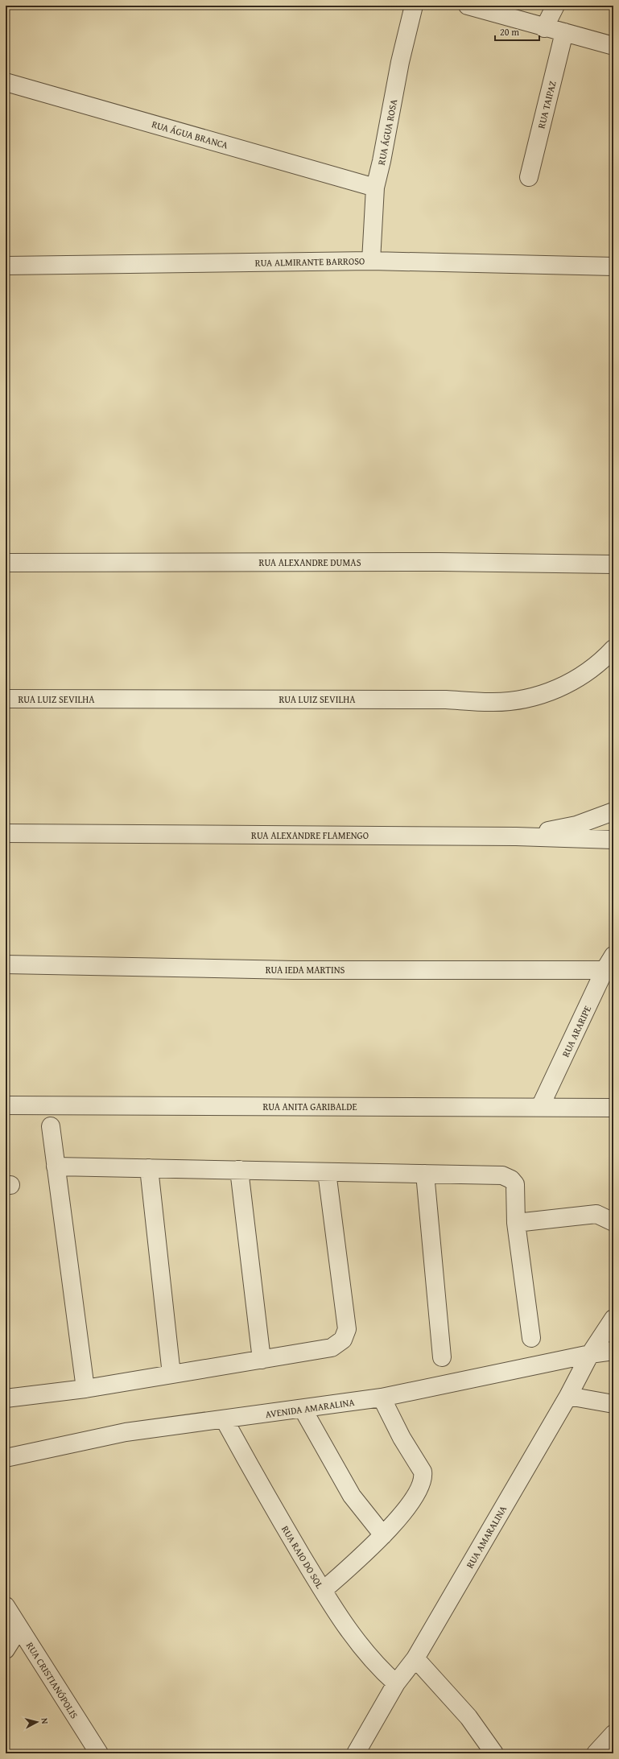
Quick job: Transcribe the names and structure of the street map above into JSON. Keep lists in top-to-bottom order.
{
  "streets": {
    "street": [
      "RUA TAIPAZ",
      "RUA ÁGUA ROSA",
      "RUA ÁGUA BRANCA",
      "RUA ALMIRANTE BARROSO",
      "RUA ALEXANDRE DUMAS",
      "RUA LUIZ SEVILHA",
      "RUA ALEXANDRE FLAMENGO",
      "RUA IEDA MARTINS",
      "RUA ARARIPE",
      "RUA ANITA GARIBALDE",
      "AVENIDA AMARALINA",
      "RUA AMARALINA",
      "RUA RAIO DO SOL",
      "RUA CRISTIANÓPOLIS"
    ]
  },
  "crossings": [
    ["RUA ÁGUA ROSA", "RUA ÁGUA BRANCA"],
    ["RUA ÁGUA ROSA", "RUA ALMIRANTE BARROSO"],
    ["RUA IEDA MARTINS", "RUA ARARIPE"],
    ["RUA ARARIPE", "RUA ANITA GARIBALDE"],
    ["AVENIDA AMARALINA", "RUA AMARALINA"],
    ["AVENIDA AMARALINA", "RUA RAIO DO SOL"],
    ["RUA AMARALINA", "RUA RAIO DO SOL"]
  ],
  "scale_bar": "20 m",
  "north": "right"
}
